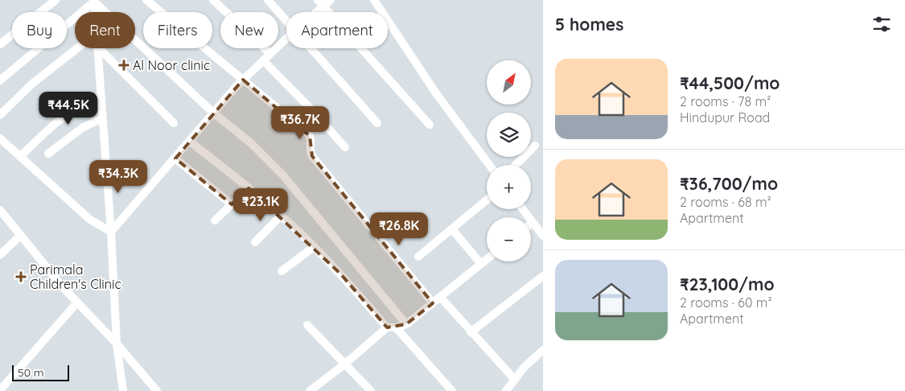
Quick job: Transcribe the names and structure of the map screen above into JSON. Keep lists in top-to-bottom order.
{
  "places": {
    "health": ["Al Noor clinic", "Parimala Children's Clinic"]
  },
  "scale_bar": "50 m",
  "north": "top right",
  "page": {
    "heading": "5 homes",
    "chip": [
      "Buy",
      "Rent",
      "Filters",
      "New",
      "Apartment"
    ],
    "list": [
      {
        "name": "₹44,500/mo",
        "note": "2 rooms · 78 m² · Hindupur Road"
      },
      {
        "name": "₹36,700/mo",
        "note": "2 rooms · 68 m² · Apartment"
      },
      {
        "name": "₹23,100/mo",
        "note": "2 rooms · 60 m² · Apartment"
      }
    ],
    "map_buttons": ["+", "−"],
    "price": [
      "₹44.5K",
      "₹36.7K",
      "₹34.3K",
      "₹23.1K",
      "₹26.8K"
    ],
    "scale": "50 m"
  }
}
